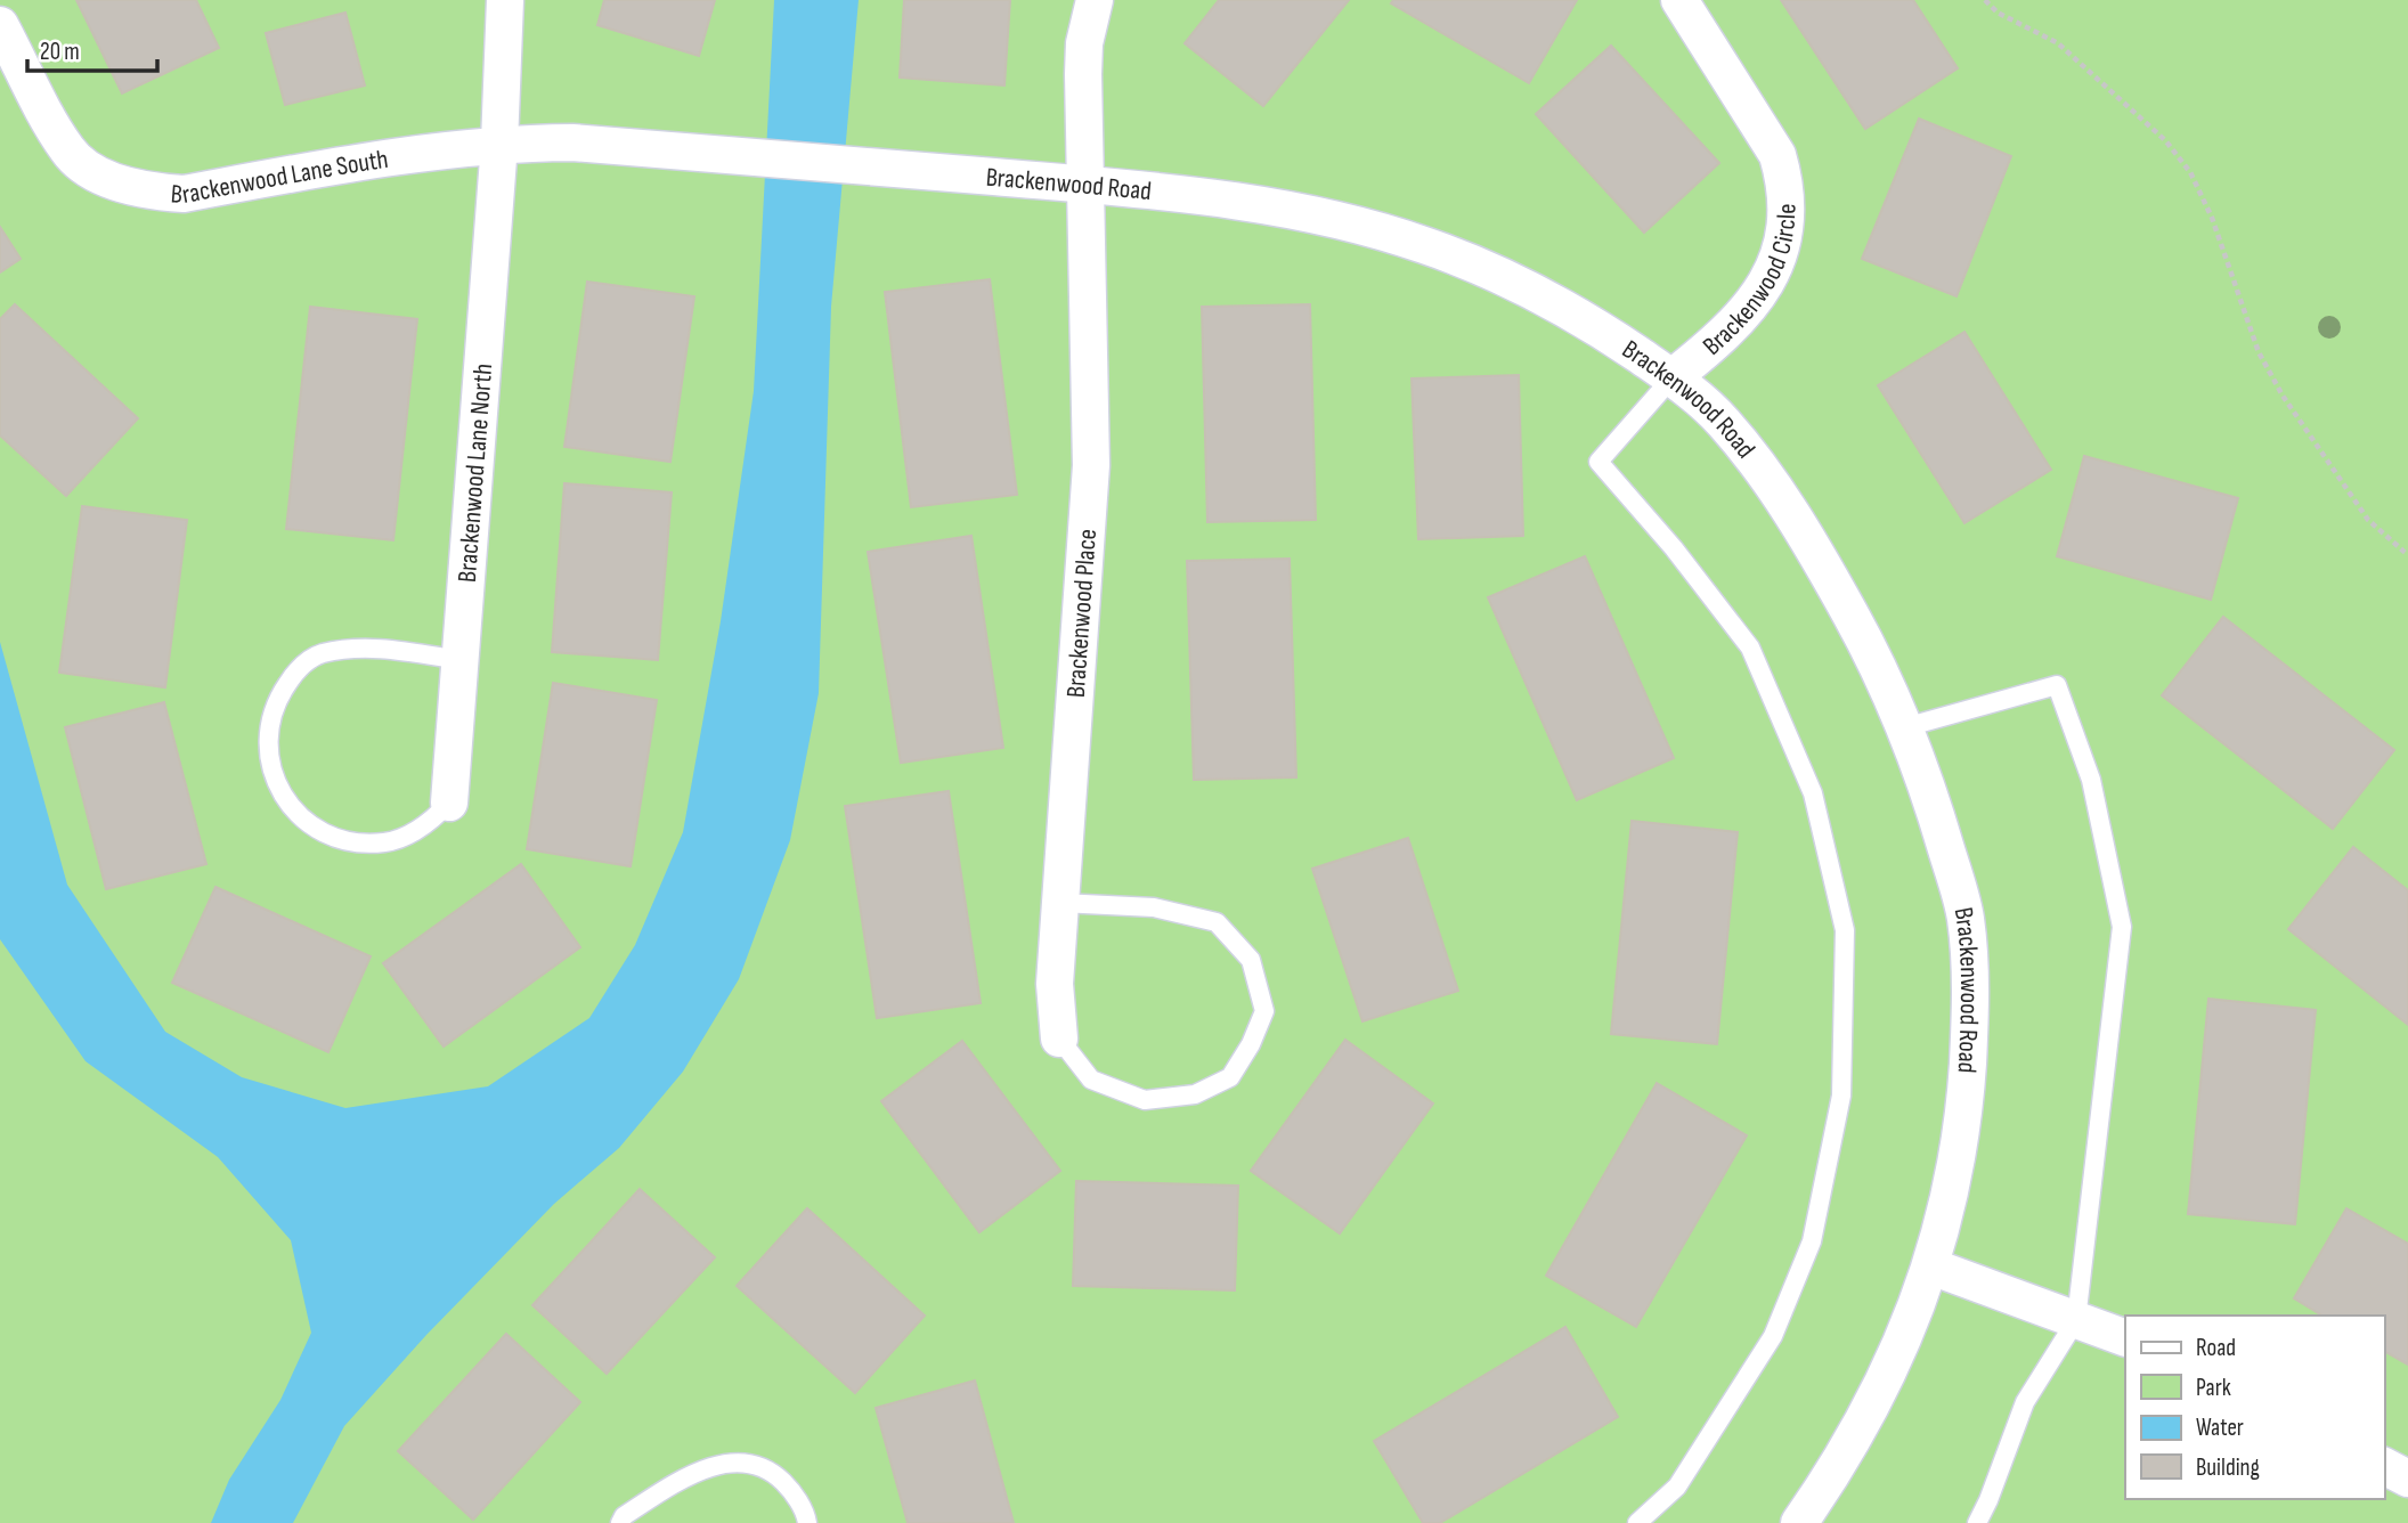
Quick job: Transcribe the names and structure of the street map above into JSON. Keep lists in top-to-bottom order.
{
  "streets": {
    "street": [
      "Brackenwood Lane South",
      "Brackenwood Road",
      "Brackenwood Circle",
      "Brackenwood Lane North",
      "Brackenwood Place"
    ]
  },
  "crossings": [
    ["Brackenwood Lane South", "Brackenwood Road"],
    ["Brackenwood Lane South", "Brackenwood Lane North"],
    ["Brackenwood Road", "Brackenwood Circle"],
    ["Brackenwood Road", "Brackenwood Lane North"],
    ["Brackenwood Road", "Brackenwood Place"]
  ],
  "legend": [
    "Road",
    "Park",
    "Water",
    "Building"
  ],
  "scale_bar": "20 m"
}
